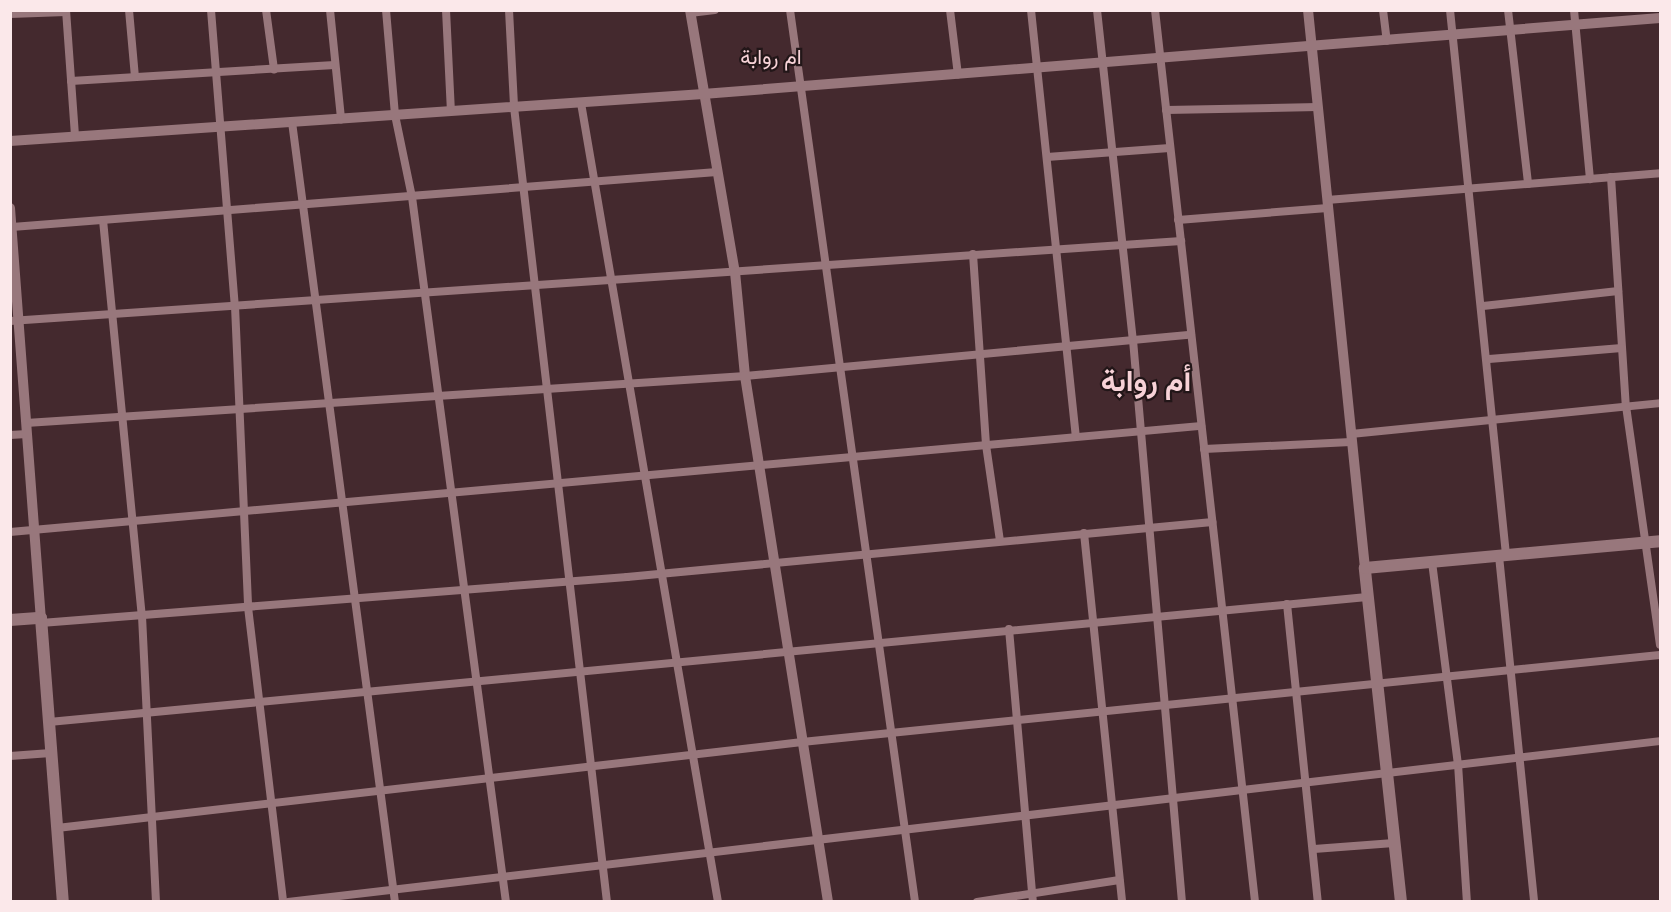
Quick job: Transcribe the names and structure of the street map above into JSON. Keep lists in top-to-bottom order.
{
  "districts": ["ام روابة", "أم روابة"]
}
